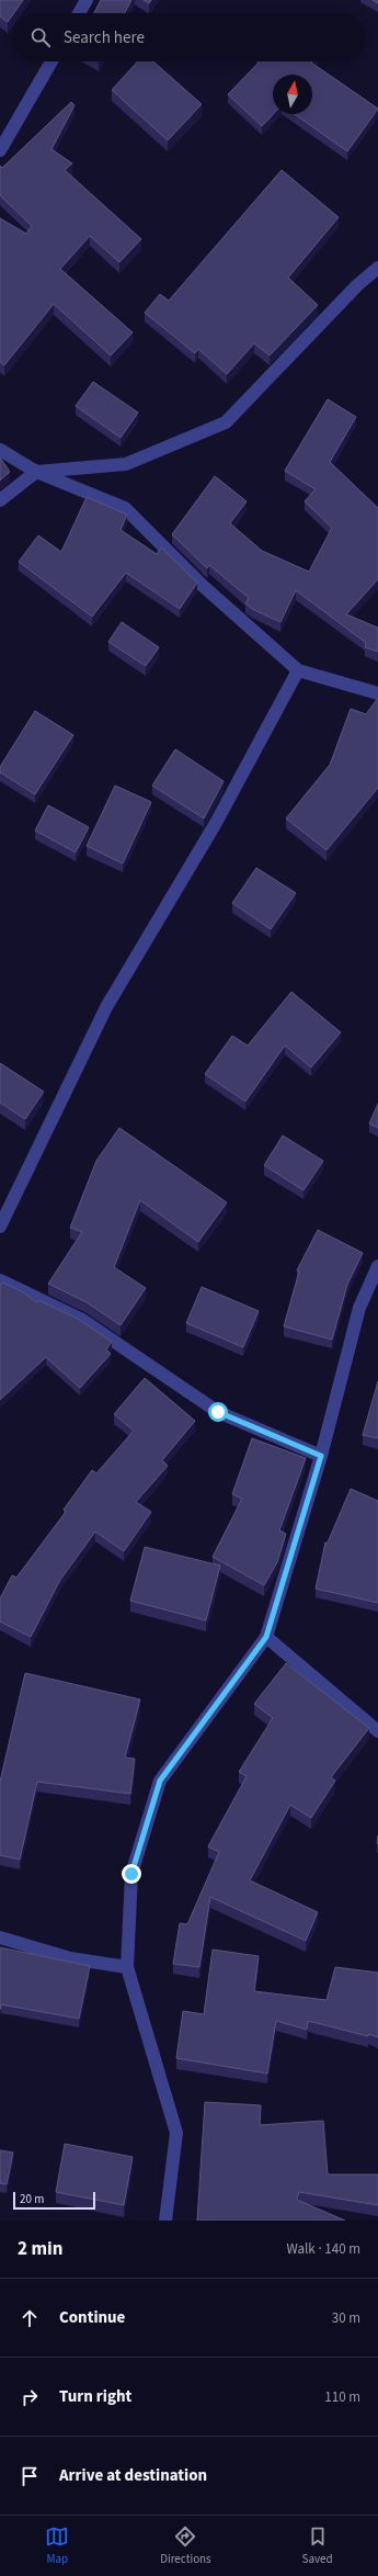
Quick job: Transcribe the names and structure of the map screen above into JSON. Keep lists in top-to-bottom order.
{
  "scale_bar": "20 m",
  "north": "top",
  "page": {
    "search": "Search here",
    "scale": "20 m",
    "heading": ["2 min", "Walk · 140 m"],
    "list": [
      ["Continue", "30 m"],
      ["Turn right", "110 m"],
      "Arrive at destination"
    ],
    "nav": ["Map", "Directions", "Saved"]
  }
}
